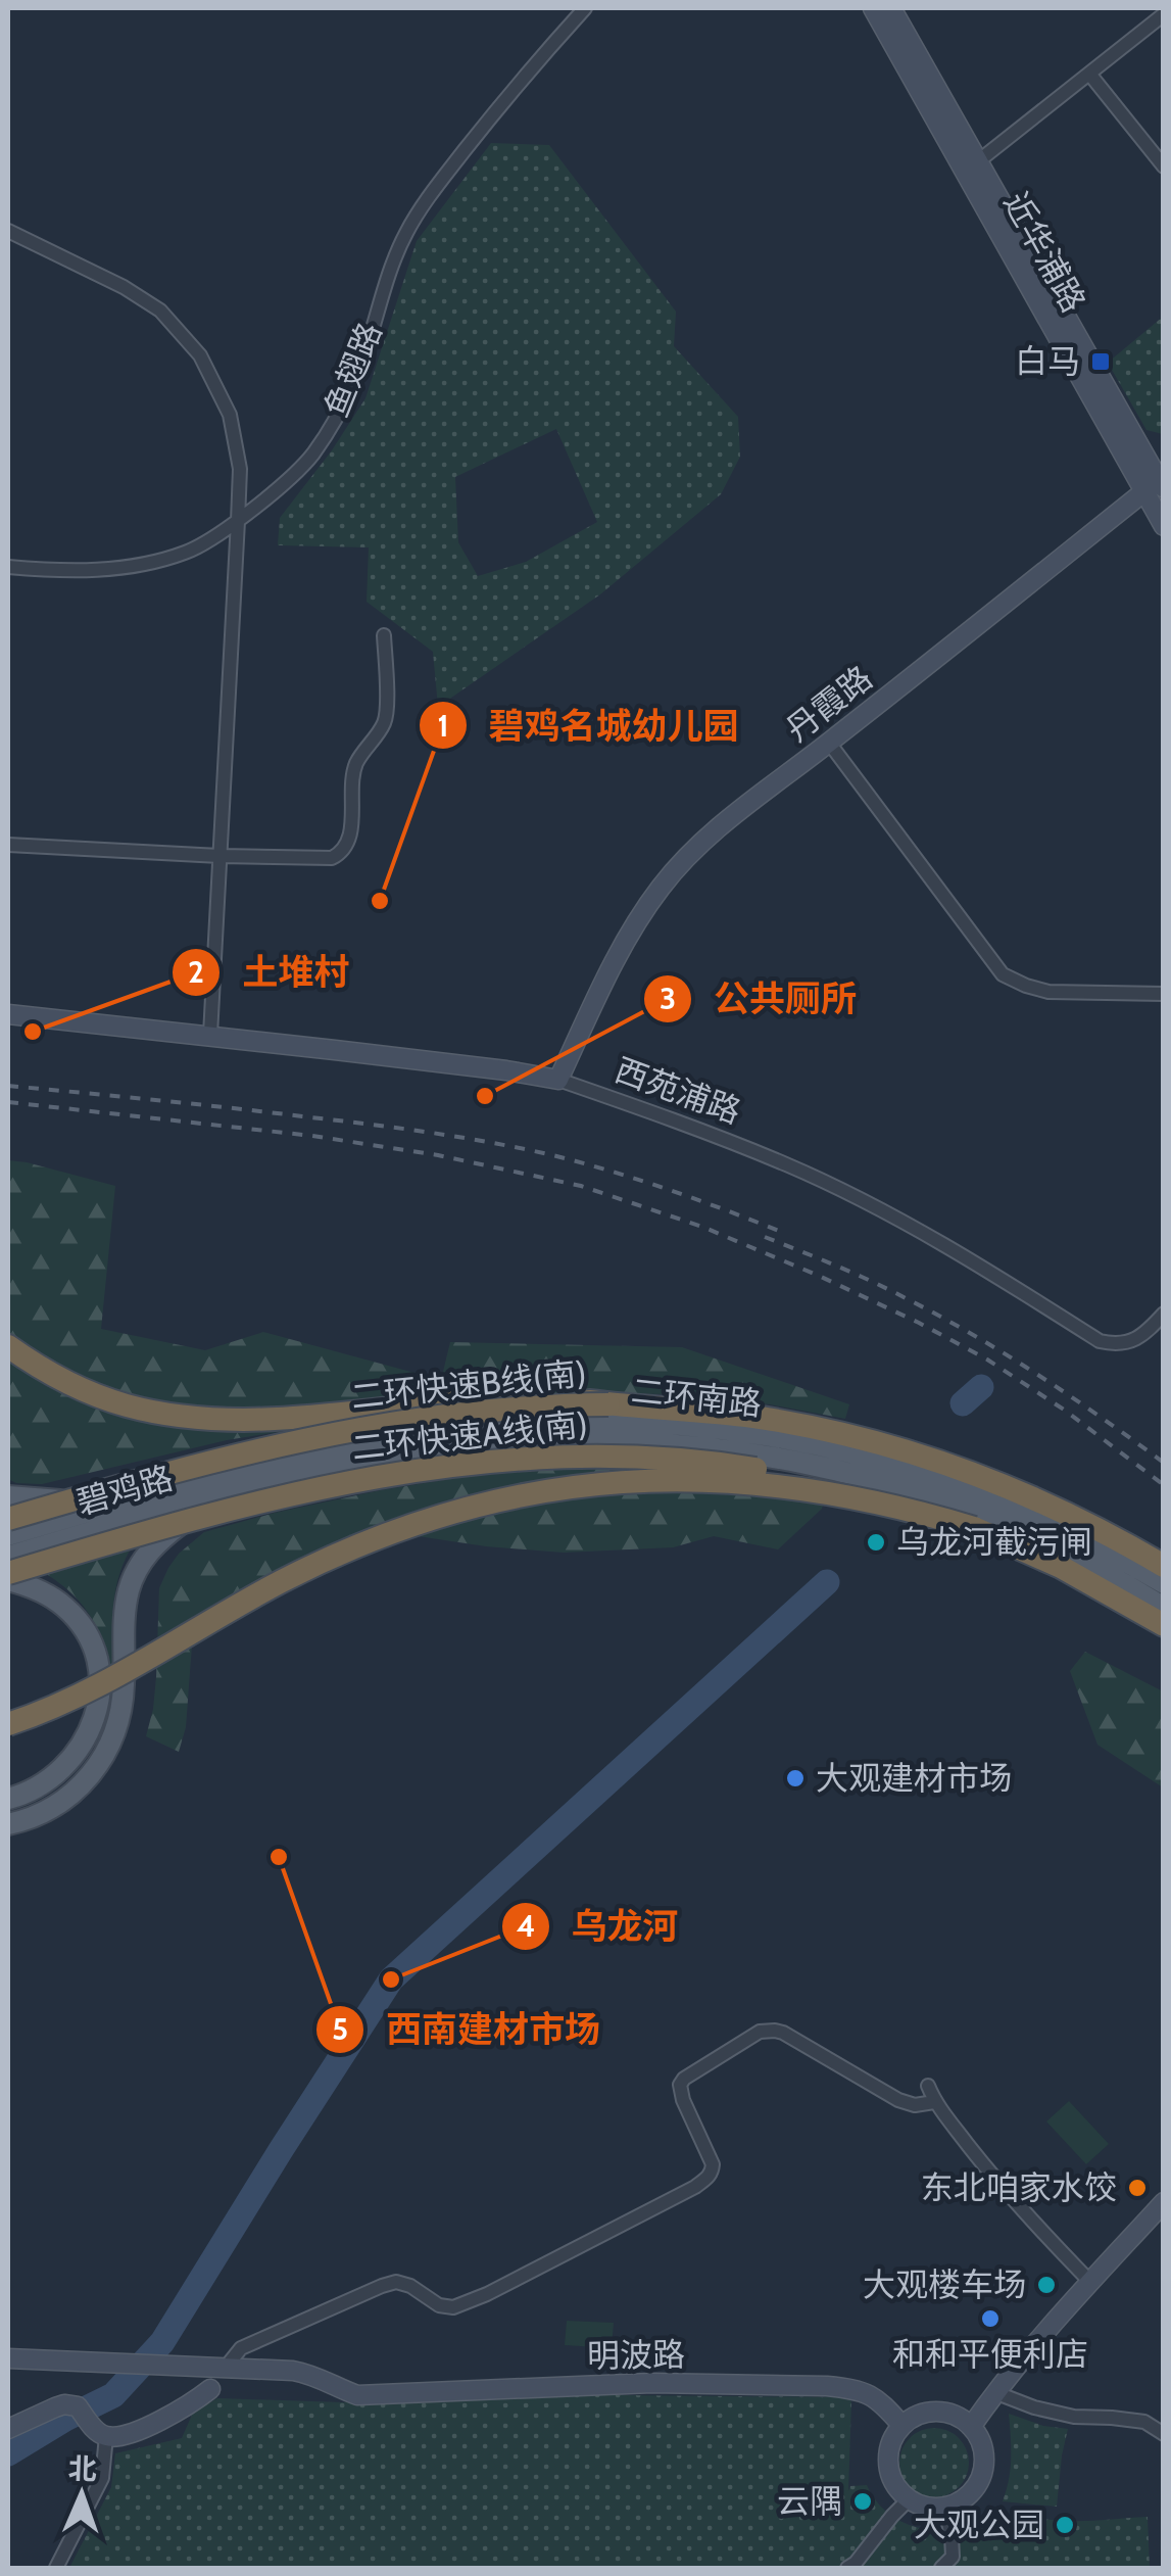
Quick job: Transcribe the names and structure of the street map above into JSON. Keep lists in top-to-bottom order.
{
  "streets": {
    "highway": ["二环快速B线(南)", "二环快速A线(南)"],
    "main road": ["二环南路", "碧鸡路"],
    "street": [
      "近华浦路",
      "鱼翅路",
      "丹霞路",
      "西苑浦路",
      "明波路"
    ]
  },
  "crossings": [
    ["近华浦路", "丹霞路"],
    ["丹霞路", "西苑浦路"],
    ["二环南路", "碧鸡路"]
  ],
  "places": {
    "transit": ["白马"],
    "other": [
      "碧鸡名城幼儿园",
      "土堆村",
      "公共厕所",
      "乌龙河截污闸",
      "大观建材市场",
      "西南建材市场",
      "乌龙河",
      "东北咱家水饺",
      "大观楼车场",
      "和和平便利店",
      "云隅",
      "大观公园"
    ]
  },
  "north": "top"
}
